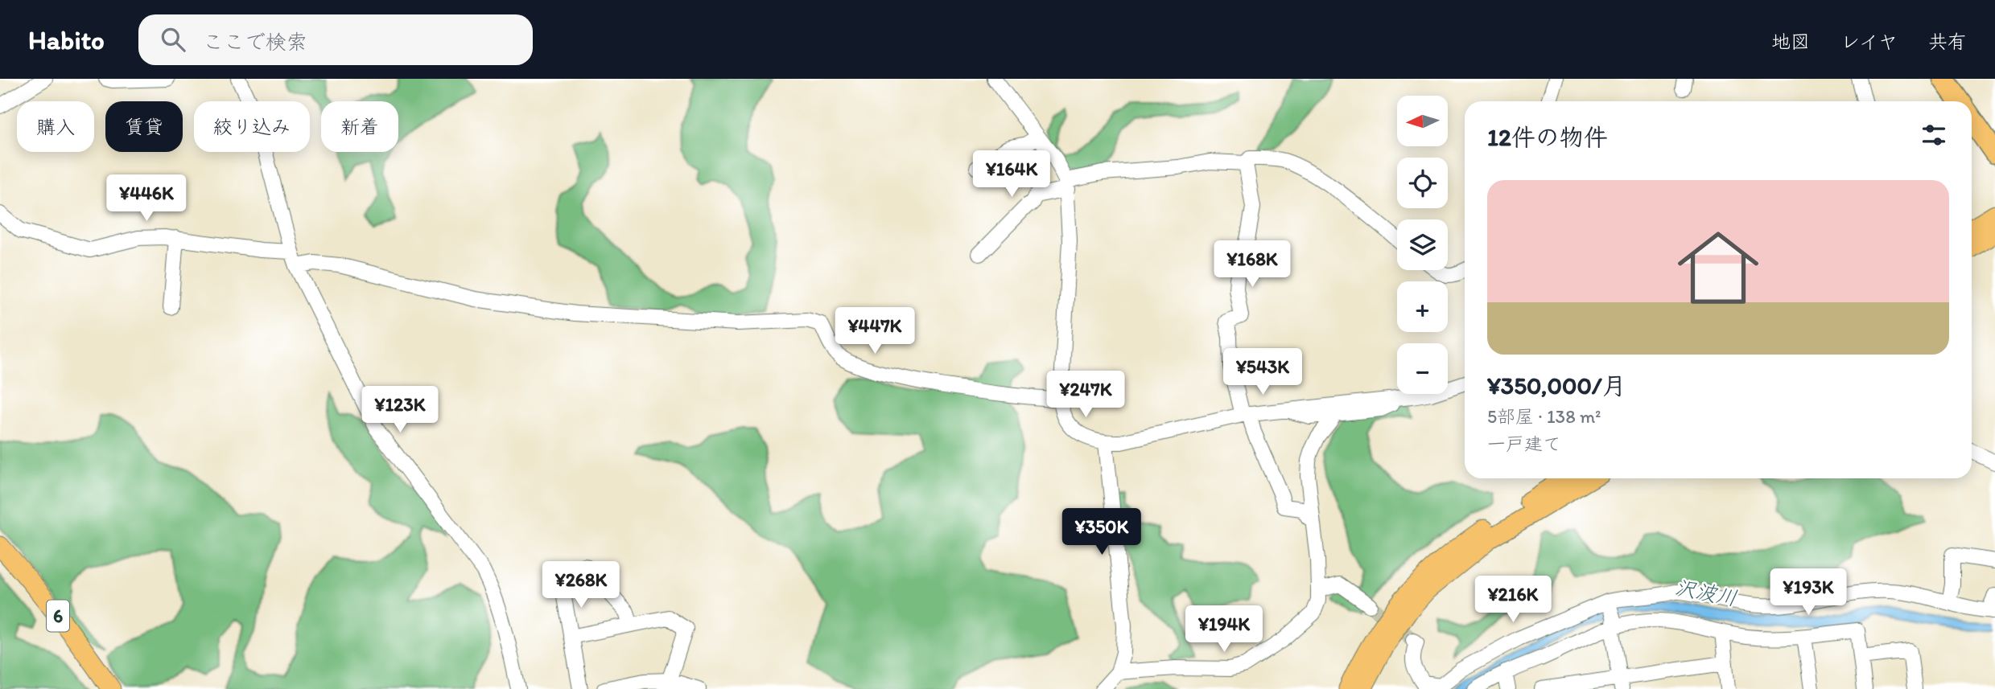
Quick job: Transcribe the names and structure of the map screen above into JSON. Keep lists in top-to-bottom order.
{
  "streets": {
    "main road": ["6"]
  },
  "water": ["沢波川"],
  "north": "left",
  "page": {
    "header": "Habito",
    "search": "ここで検索",
    "nav": ["地図", "レイヤ", "共有"],
    "map_buttons": ["+", "−"],
    "chip": [
      "購入",
      "賃貸",
      "絞り込み",
      "新着"
    ],
    "heading": "12件の物件",
    "price": [
      "¥164K",
      "¥446K",
      "¥168K",
      "¥447K",
      "¥543K",
      "¥247K",
      "¥123K",
      "¥350K",
      "¥268K",
      "¥193K",
      "¥216K",
      "¥194K"
    ],
    "list": [
      {
        "name": "¥350,000/月",
        "note": "5部屋 · 138 m² · 一戸建て"
      }
    ]
  }
}
